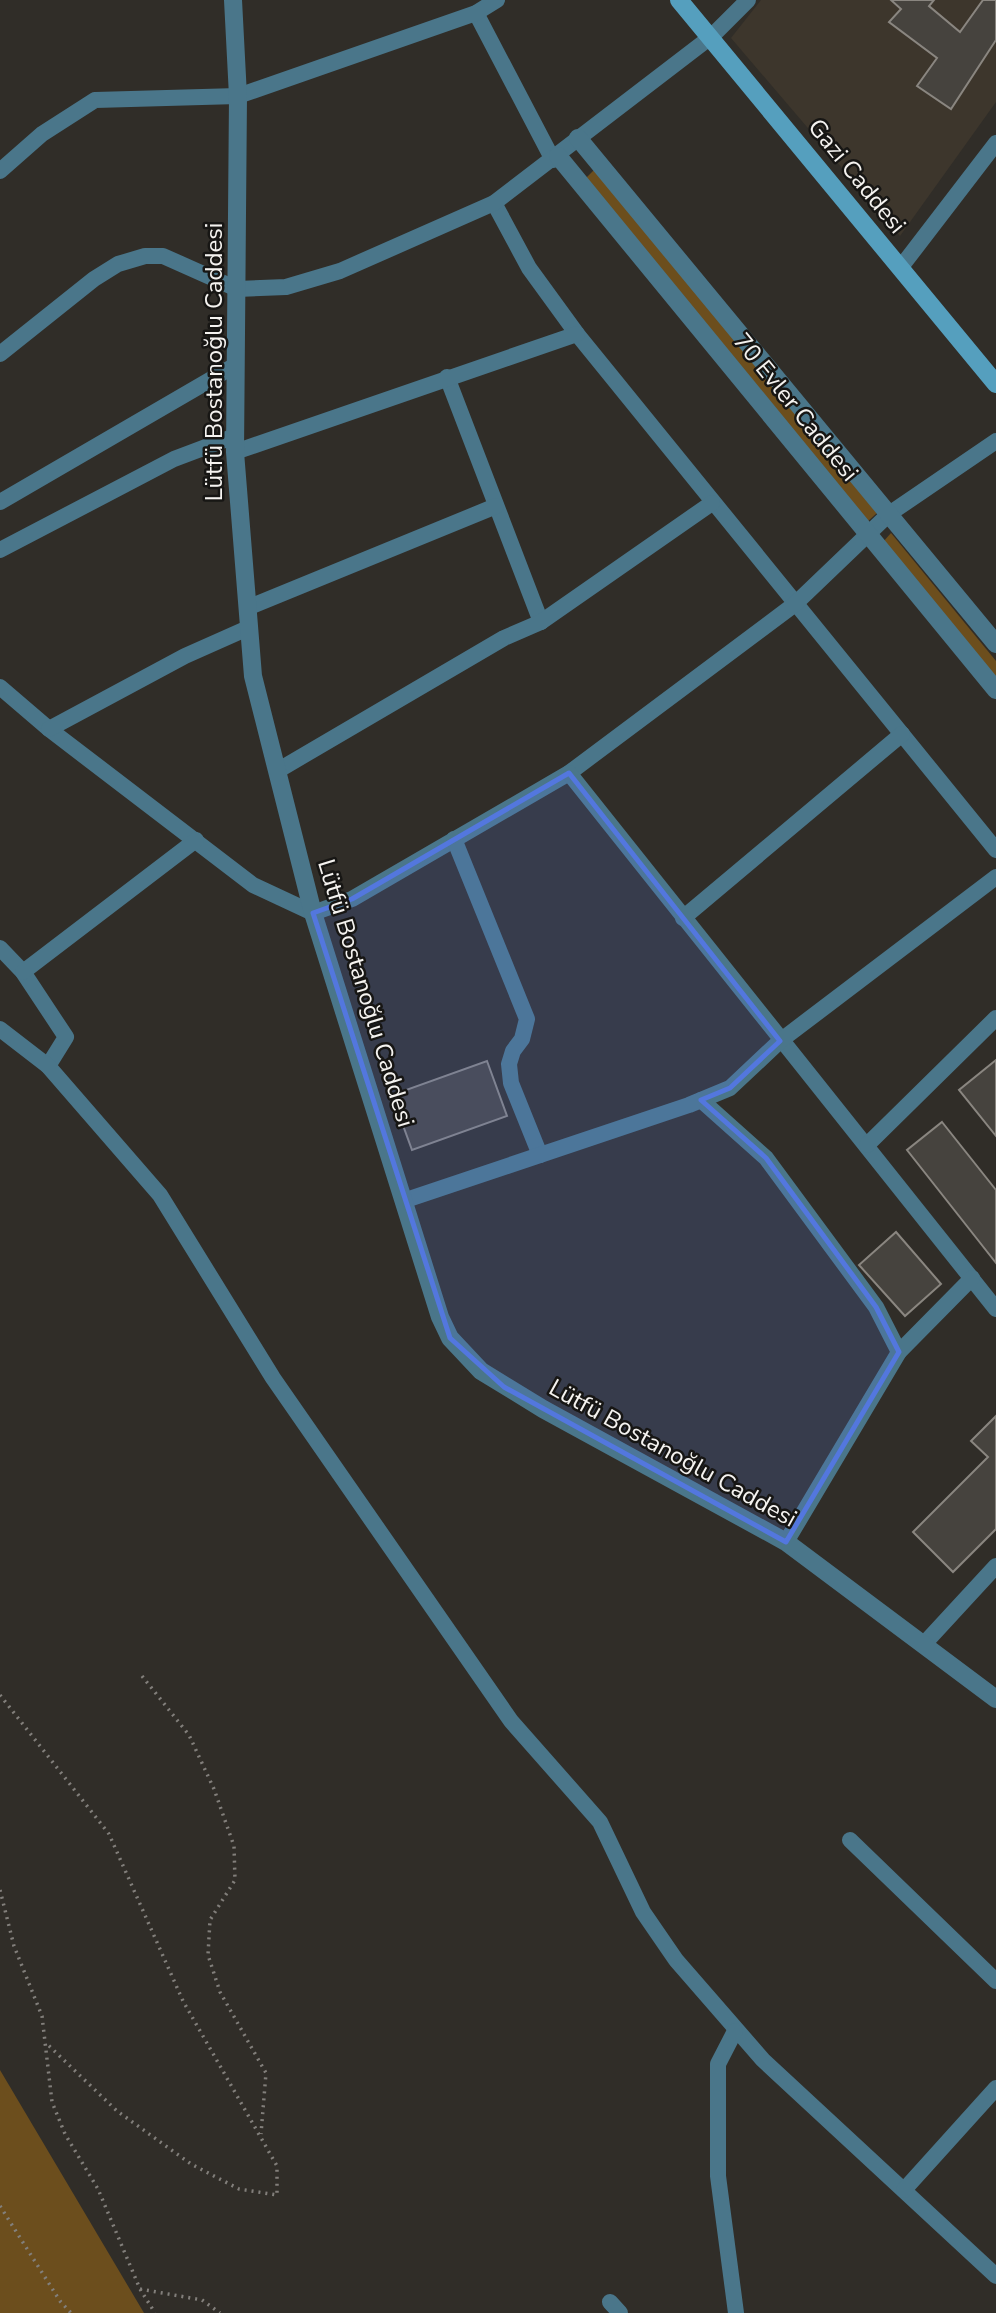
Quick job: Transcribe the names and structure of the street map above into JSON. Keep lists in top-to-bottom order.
{
  "streets": {
    "main road": ["Gazi Caddesi"],
    "street": ["Lütfü Bostanoğlu Caddesi", "70 Evler Caddesi"]
  }
}
